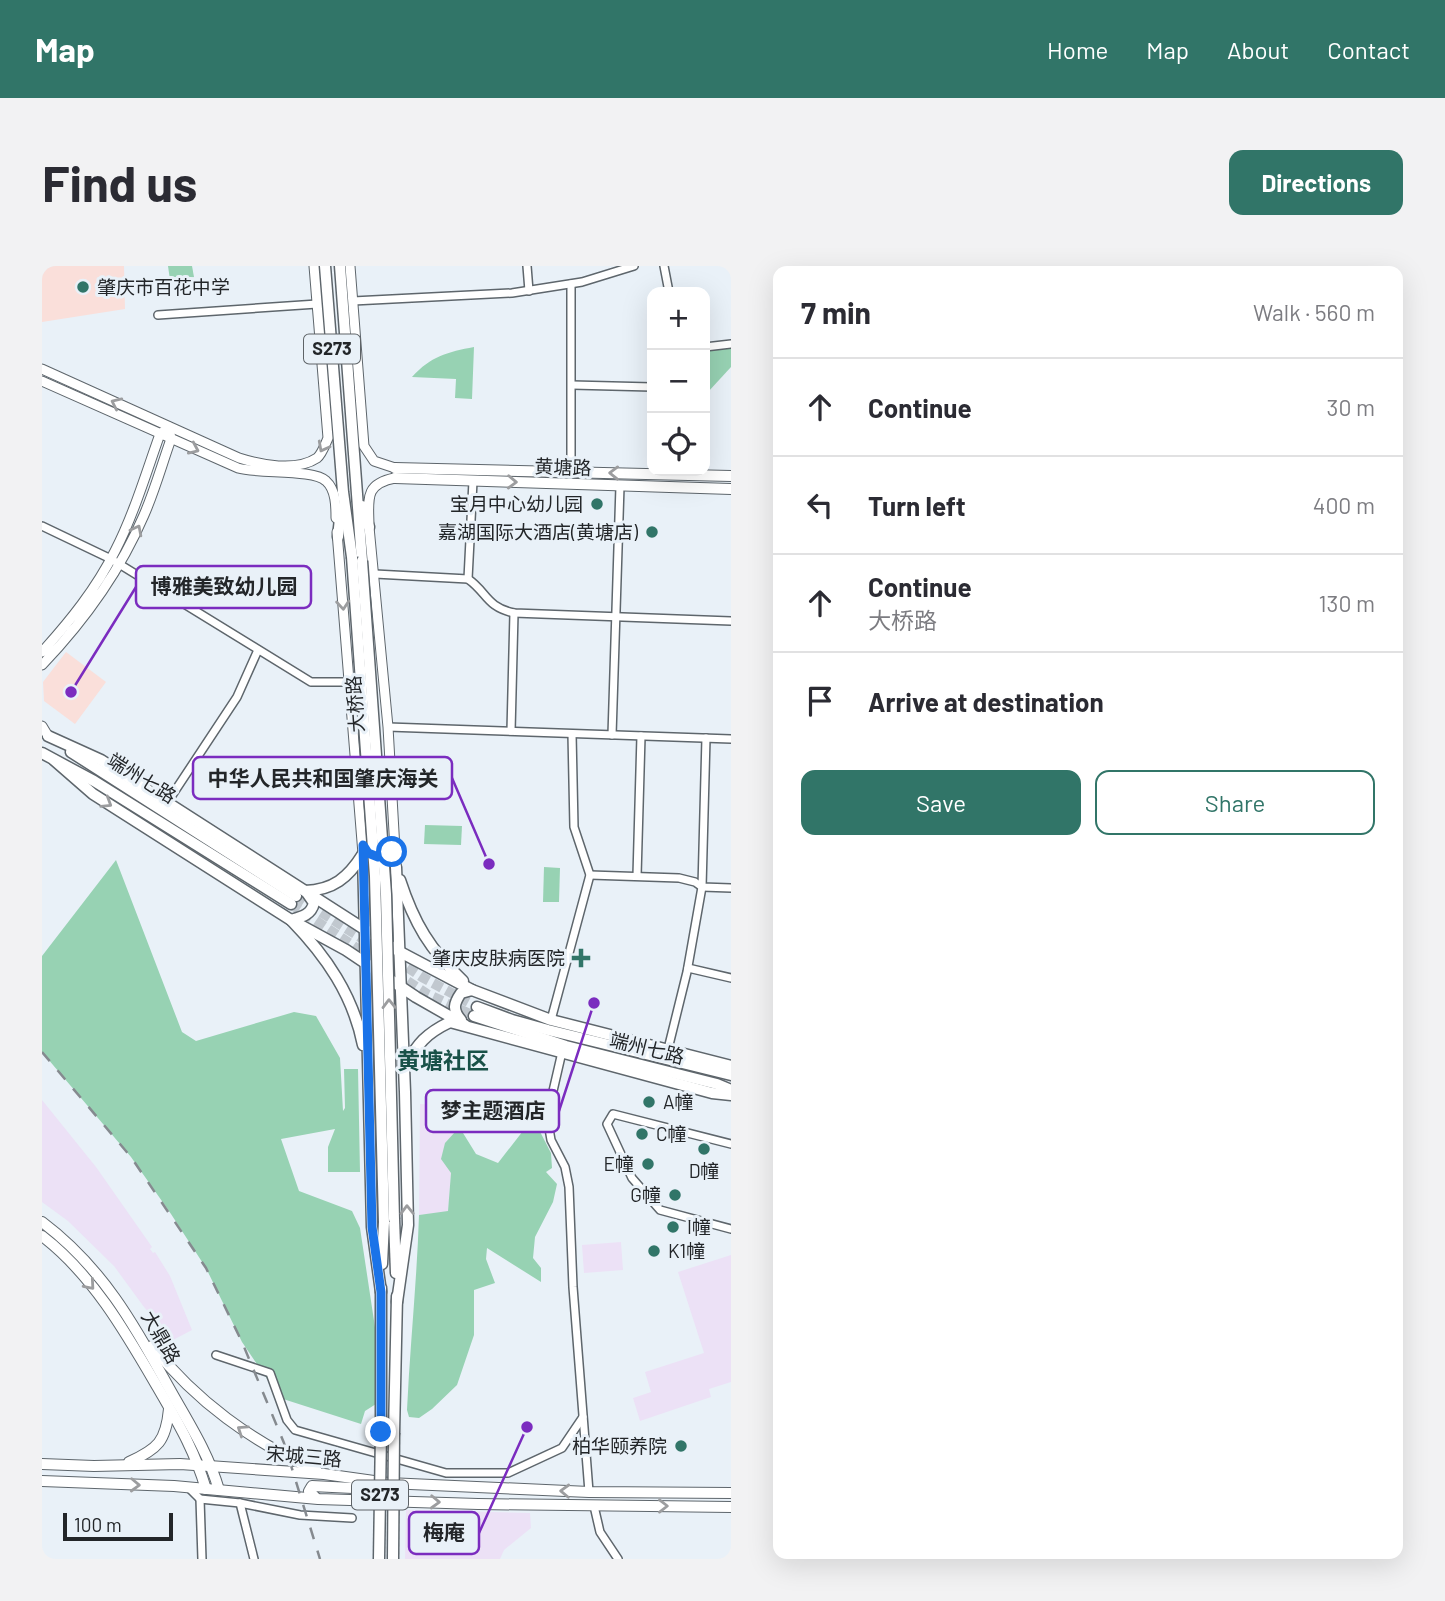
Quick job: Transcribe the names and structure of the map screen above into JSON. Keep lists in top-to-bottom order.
{
  "streets": {
    "main road": [
      "S273",
      "黄塘路",
      "大桥路",
      "端州七路",
      "大鼎路",
      "宋城三路"
    ]
  },
  "crossings": [
    ["大鼎路", "宋城三路"]
  ],
  "districts": ["黄塘社区"],
  "places": {
    "other": [
      "肇庆市百花中学",
      "宝月中心幼儿园",
      "嘉湖国际大酒店(黄塘店)",
      "博雅美致幼儿园",
      "中华人民共和国肇庆海关",
      "梦主题酒店",
      "A幢",
      "C幢",
      "D幢",
      "E幢",
      "G幢",
      "I幢",
      "K1幢",
      "梅庵",
      "柏华颐养院"
    ],
    "health": ["肇庆皮肤病医院"]
  },
  "scale_bar": "100 m",
  "page": {
    "header": "Map",
    "nav": [
      "Home",
      "Map",
      "About",
      "Contact"
    ],
    "buttons": [
      "Directions",
      ["Save", "Share"]
    ],
    "title": "Find us",
    "heading": ["7 min", "Walk · 560 m"],
    "map_buttons": ["+", "−"],
    "list": [
      ["Continue", "30 m"],
      ["Turn left", "400 m"],
      ["Continue", "大桥路", "130 m"],
      "Arrive at destination"
    ],
    "scale": "100 m"
  }
}
